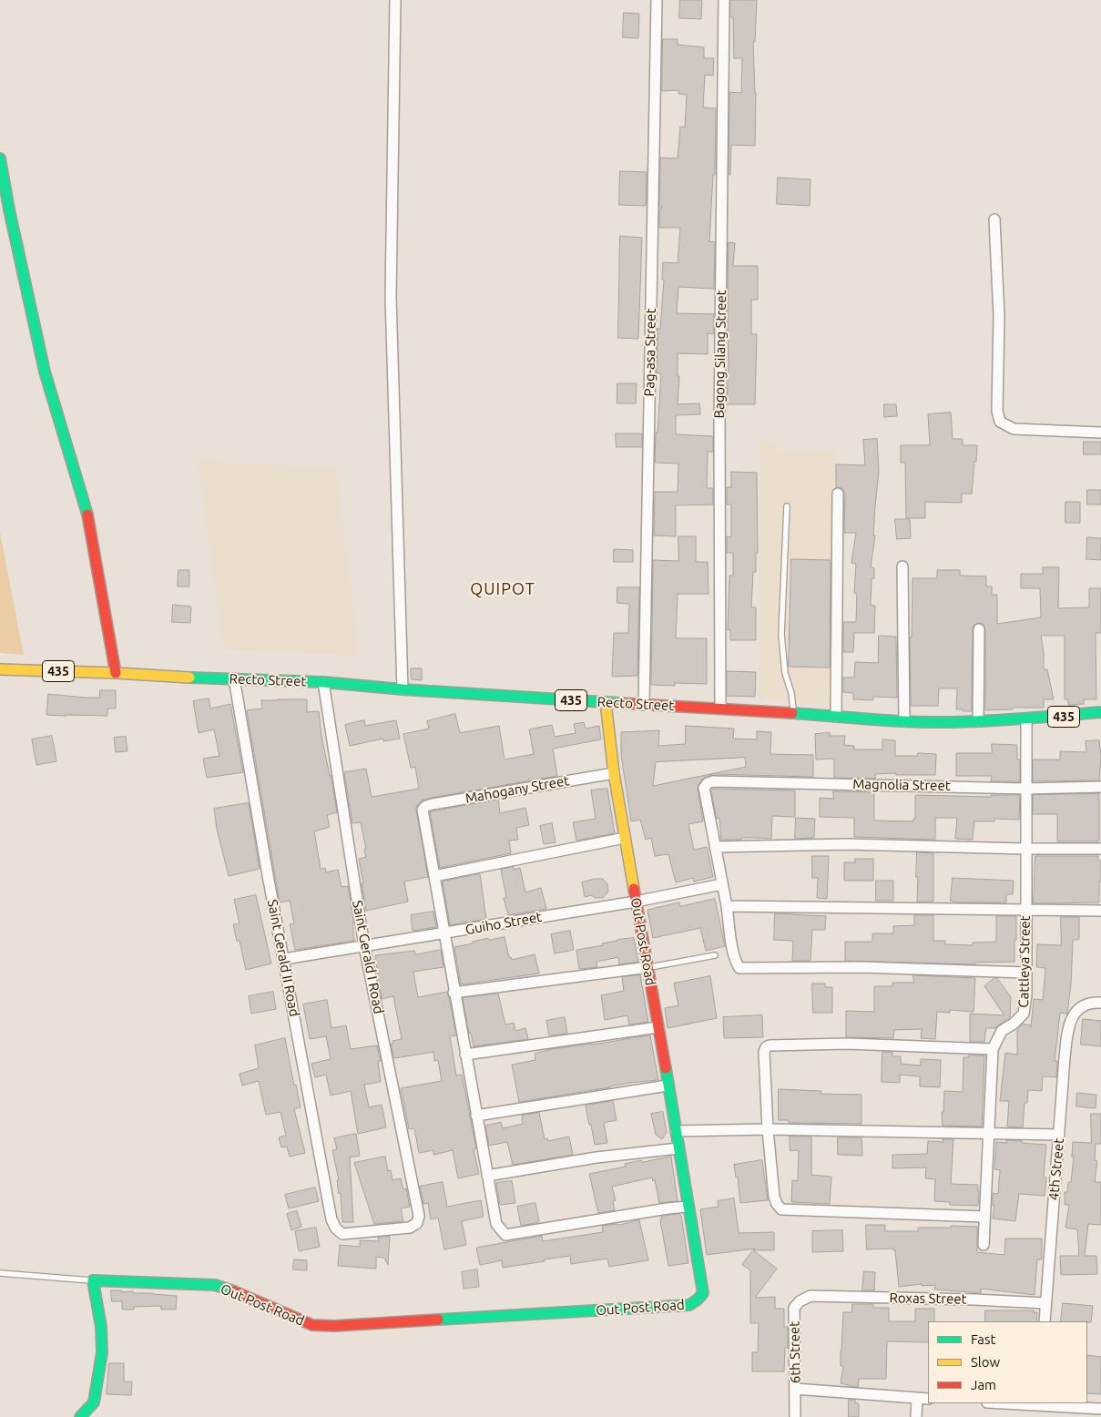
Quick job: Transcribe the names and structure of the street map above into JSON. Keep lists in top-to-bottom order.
{
  "streets": {
    "street": [
      "Pag-asa Street",
      "Bagong Silang Street",
      "435",
      "Recto Street",
      "Magnolia Street",
      "Mahogany Street",
      "Guiho Street",
      "Out Post Road",
      "Saint Gerald I Road",
      "Saint Gerald II Road",
      "Cattleya Street",
      "4th Street",
      "Roxas Street",
      "6th Street"
    ]
  },
  "crossings": [
    ["Pag-asa Street", "Recto Street"],
    ["Bagong Silang Street", "Recto Street"],
    ["435", "Recto Street"],
    ["Recto Street", "Out Post Road"],
    ["Recto Street", "Saint Gerald I Road"],
    ["Recto Street", "Saint Gerald II Road"],
    ["Recto Street", "Cattleya Street"],
    ["Magnolia Street", "Cattleya Street"],
    ["Mahogany Street", "Out Post Road"],
    ["Guiho Street", "Out Post Road"],
    ["Guiho Street", "Saint Gerald I Road"],
    ["Guiho Street", "Saint Gerald II Road"],
    ["Saint Gerald I Road", "Saint Gerald II Road"],
    ["4th Street", "Roxas Street"],
    ["Roxas Street", "6th Street"]
  ],
  "districts": ["QUIPOT"],
  "legend": ["Fast", "Slow", "Jam"]
}
